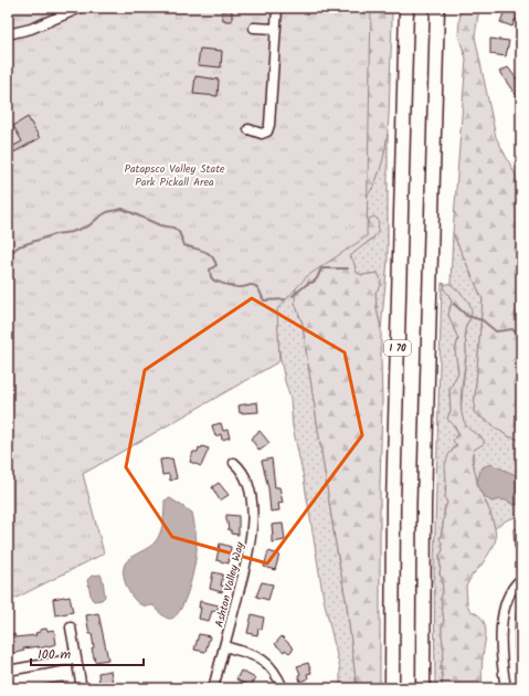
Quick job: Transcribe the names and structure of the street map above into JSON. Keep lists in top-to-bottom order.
{
  "streets": {
    "highway": ["I 70"],
    "street": ["Ashton Valley Way"]
  },
  "parks": ["Patapsco Valley State Park Pickall Area"],
  "scale_bar": "100 m"
}
